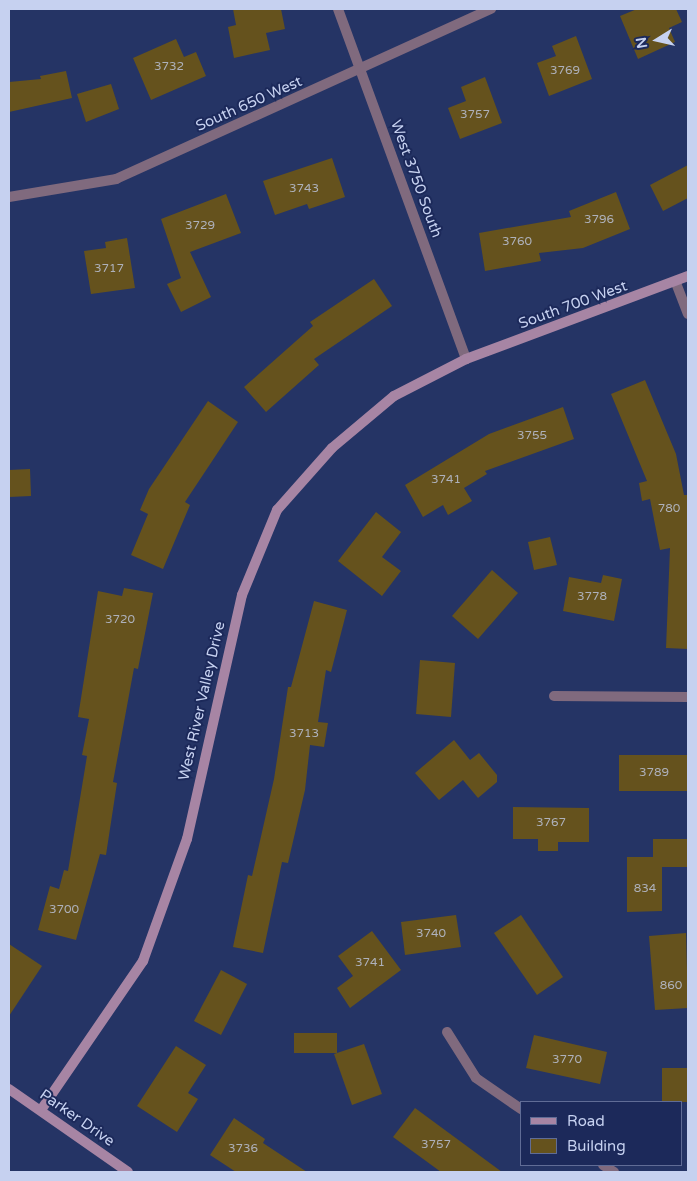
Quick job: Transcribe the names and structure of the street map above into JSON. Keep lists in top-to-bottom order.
{
  "streets": {
    "street": [
      "South 650 West",
      "West 3750 South",
      "South 700 West",
      "West River Valley Drive",
      "Parker Drive"
    ]
  },
  "crossings": [
    ["South 650 West", "West 3750 South"],
    ["West 3750 South", "South 700 West"],
    ["West 3750 South", "West River Valley Drive"],
    ["South 700 West", "West River Valley Drive"],
    ["West River Valley Drive", "Parker Drive"]
  ],
  "house_numbers": [
    "3732",
    "3769",
    "3757",
    "3743",
    "3796",
    "3729",
    "3760",
    "3717",
    "3755",
    "3741",
    "780",
    "3778",
    "3720",
    "3713",
    "3789",
    "3767",
    "834",
    "3700",
    "3740",
    "3741",
    "860",
    "3770",
    "3757",
    "3736"
  ],
  "legend": ["Road", "Building"],
  "north": "left"
}
